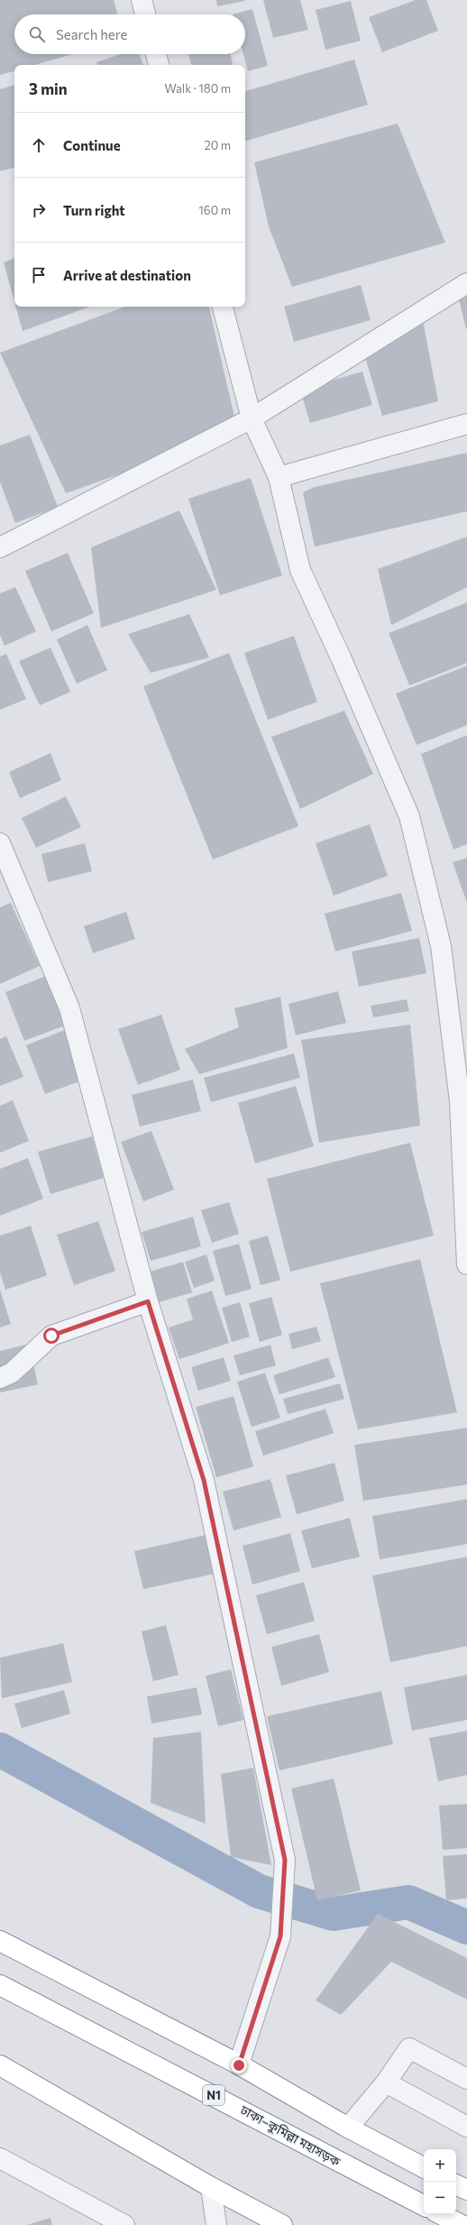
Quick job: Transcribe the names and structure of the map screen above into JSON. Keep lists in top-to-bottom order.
{
  "streets": {
    "highway": ["N1", "ঢাকা–কুমিল্লা মহাসড়ক"]
  },
  "page": {
    "search": "Search here",
    "heading": ["3 min", "Walk · 180 m"],
    "list": [
      ["Continue", "20 m"],
      ["Turn right", "160 m"],
      "Arrive at destination"
    ],
    "map_buttons": ["+", "−"]
  }
}
